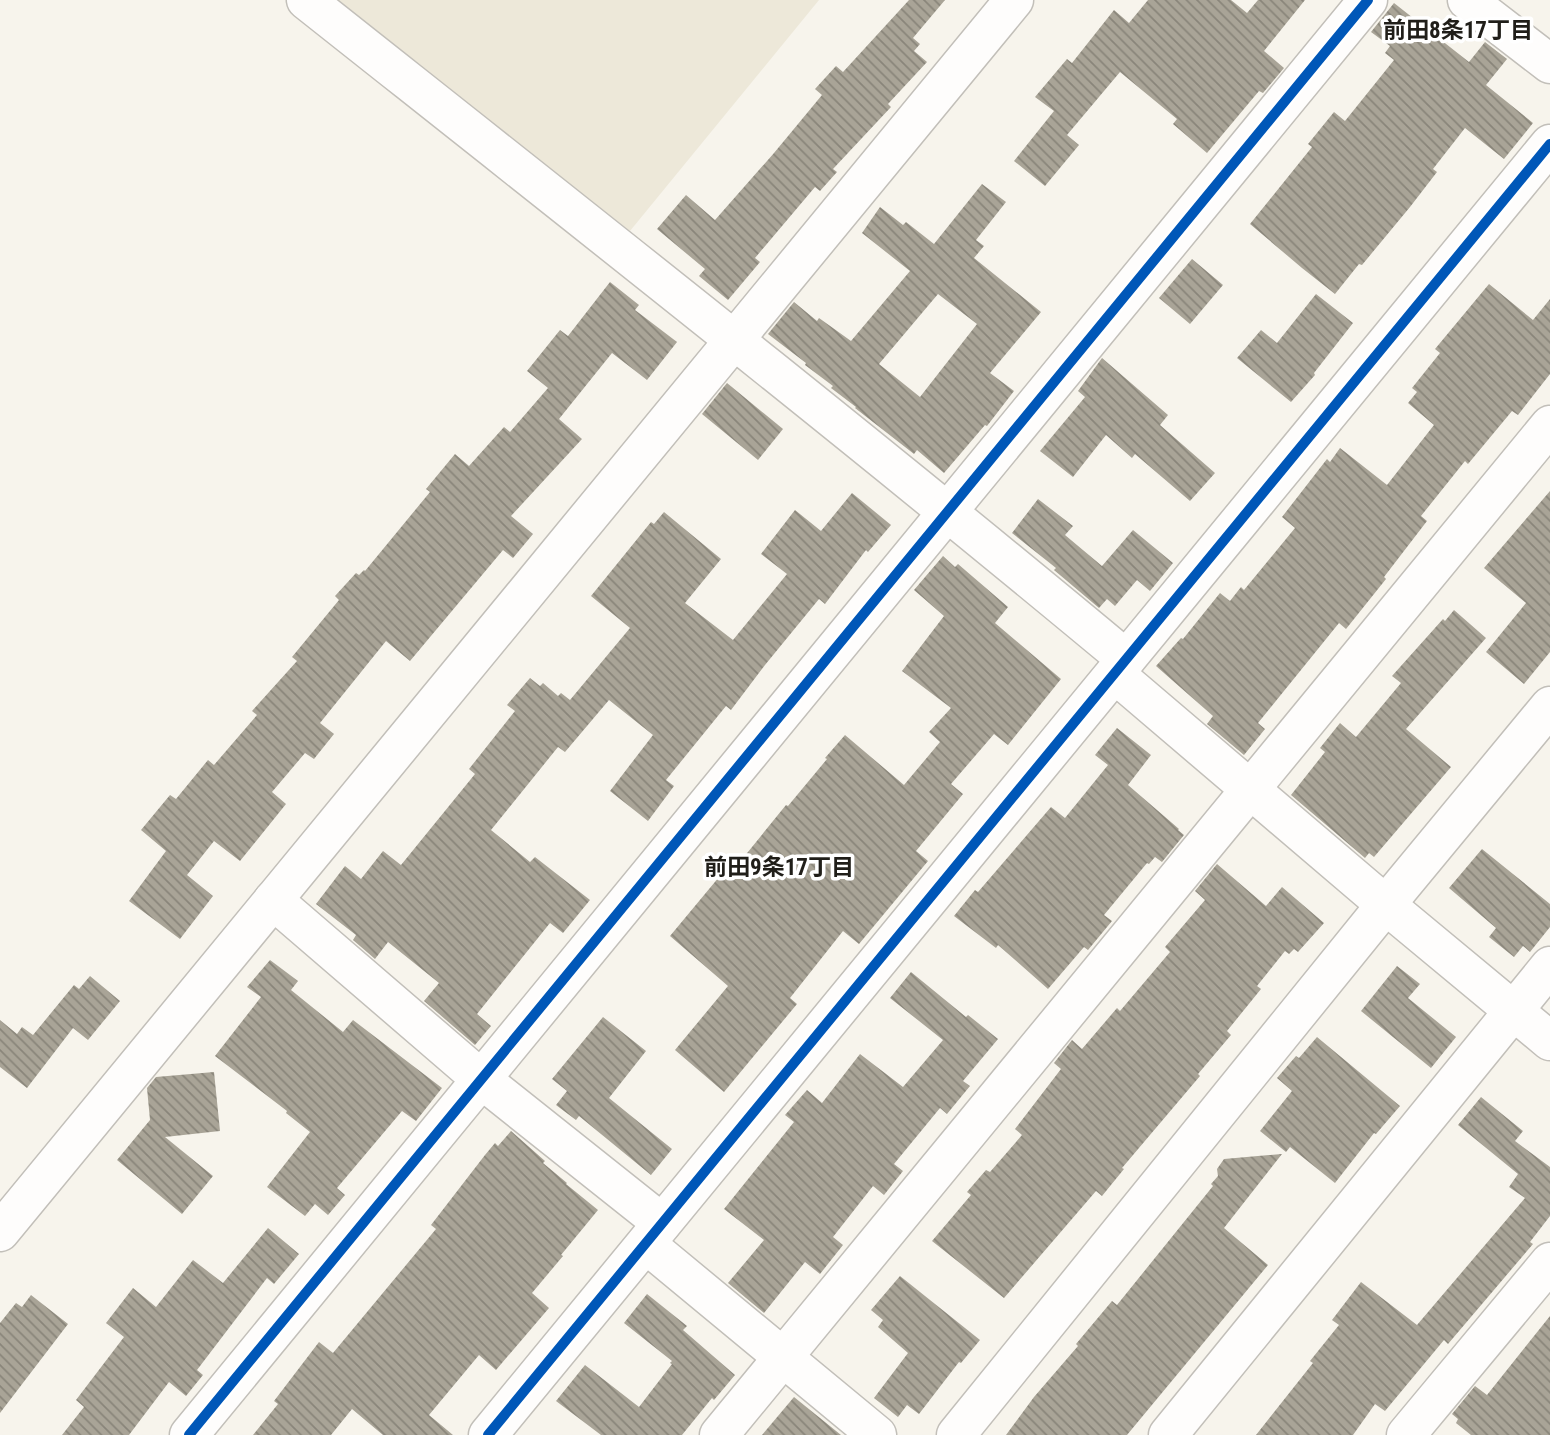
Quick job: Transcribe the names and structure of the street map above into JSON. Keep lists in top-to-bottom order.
{
  "districts": ["前田8条17丁目", "前田9条17丁目"]
}
